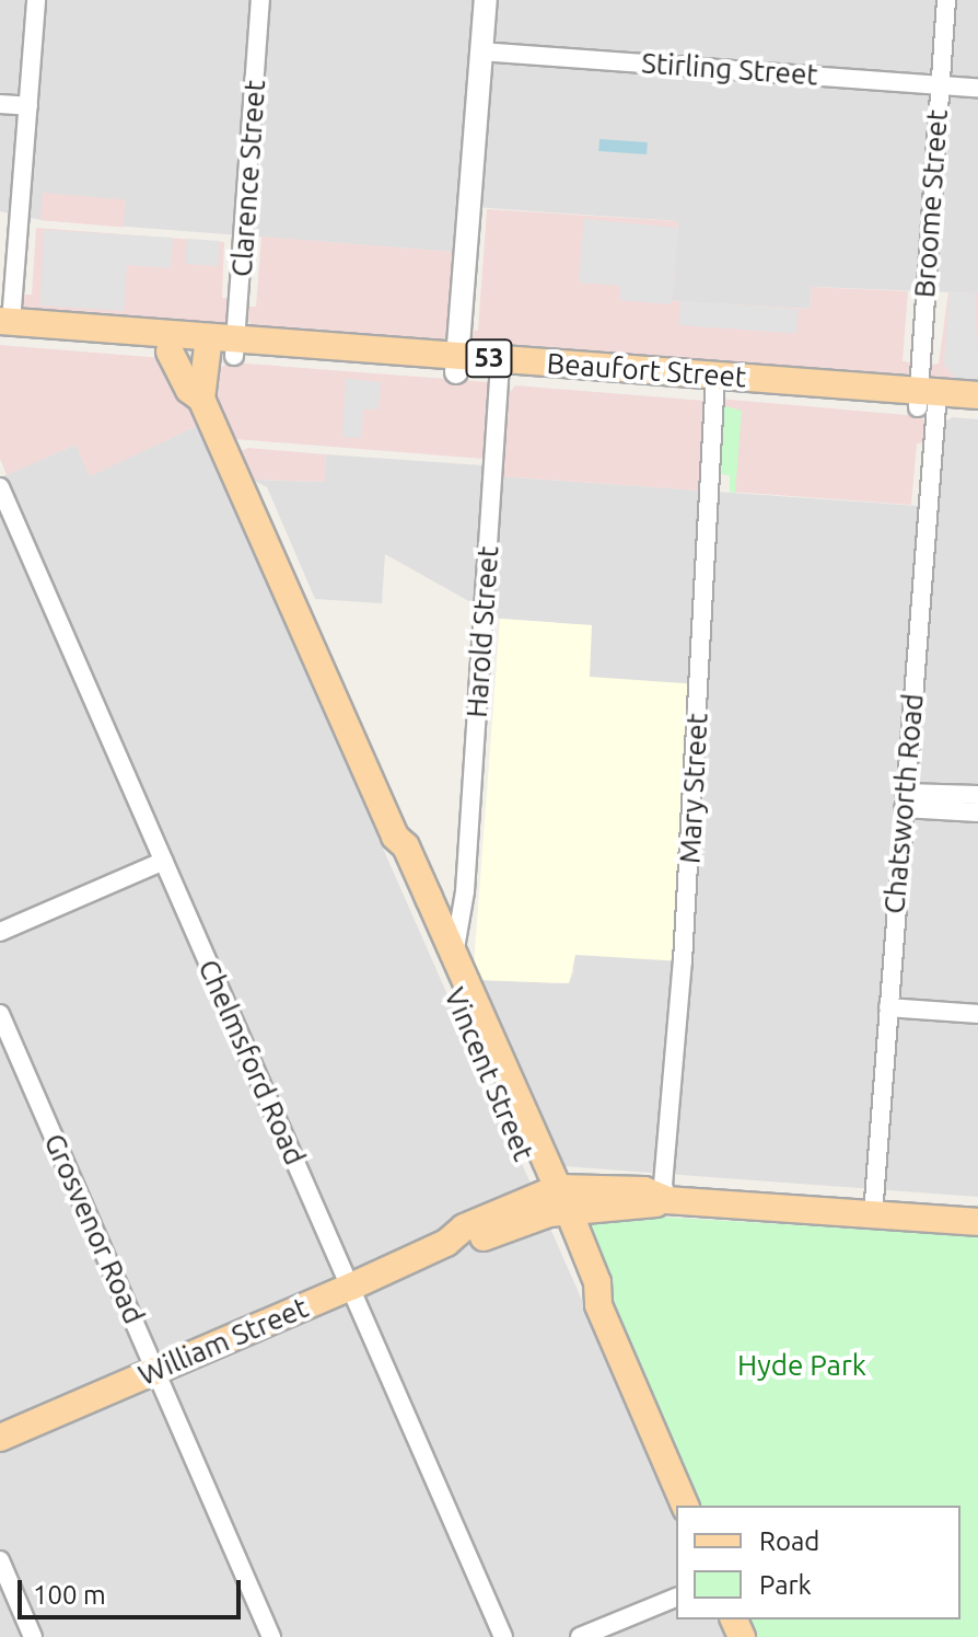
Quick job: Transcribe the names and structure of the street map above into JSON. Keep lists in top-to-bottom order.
{
  "streets": {
    "main road": [
      "53",
      "Beaufort Street",
      "Vincent Street",
      "William Street"
    ],
    "street": [
      "Stirling Street",
      "Clarence Street",
      "Broome Street",
      "Harold Street",
      "Mary Street",
      "Chatsworth Road",
      "Chelmsford Road",
      "Grosvenor Road"
    ]
  },
  "crossings": [
    ["Stirling Street", "Broome Street"],
    ["Clarence Street", "Beaufort Street"],
    ["Broome Street", "Beaufort Street"],
    ["Broome Street", "Chatsworth Road"],
    ["Beaufort Street", "Harold Street"],
    ["Beaufort Street", "Mary Street"],
    ["Beaufort Street", "Chatsworth Road"],
    ["Beaufort Street", "Vincent Street"],
    ["Harold Street", "Vincent Street"],
    ["Mary Street", "William Street"],
    ["Chatsworth Road", "William Street"],
    ["Chelmsford Road", "William Street"],
    ["Vincent Street", "William Street"],
    ["Grosvenor Road", "William Street"]
  ],
  "parks": ["Hyde Park"],
  "legend": ["Road", "Park"],
  "scale_bar": "100 m"
}
